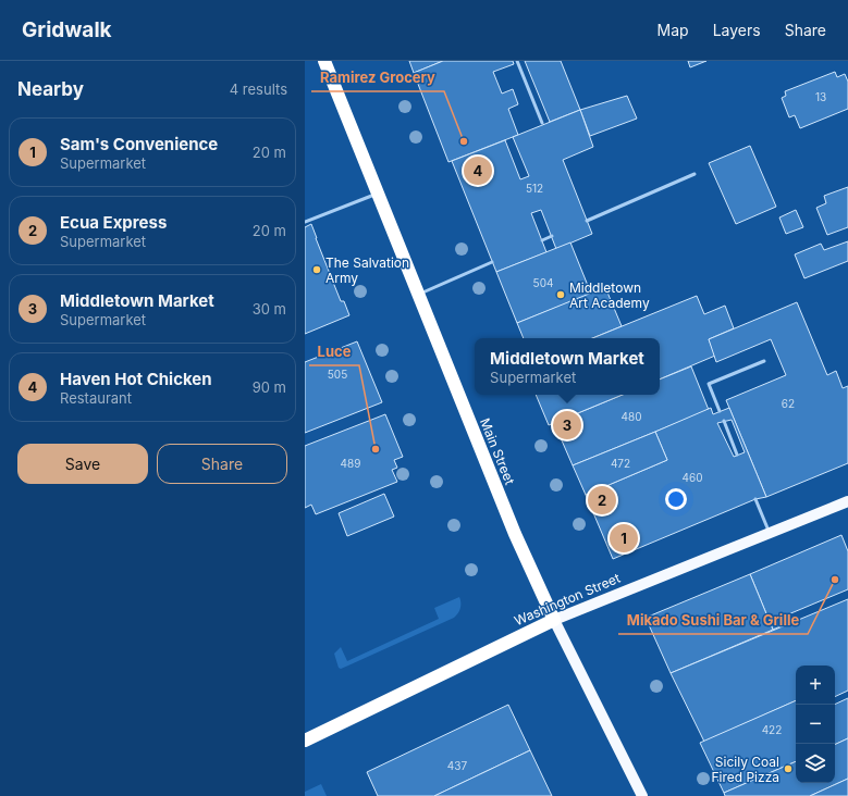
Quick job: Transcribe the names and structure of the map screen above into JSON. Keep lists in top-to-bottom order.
{
  "streets": {
    "highway": ["Main Street", "Washington Street"]
  },
  "crossings": [
    ["Main Street", "Washington Street"]
  ],
  "places": [
    "Ramirez Grocery",
    "The Salvation Army",
    "Middletown Art Academy",
    "Luce",
    "Mikado Sushi Bar & Grille",
    "Sicily Coal Fired Pizza"
  ],
  "house_numbers": [
    "13",
    "512",
    "504",
    "505",
    "62",
    "480",
    "489",
    "472",
    "460",
    "422",
    "437"
  ],
  "page": {
    "header": "Gridwalk",
    "nav": ["Map", "Layers", "Share"],
    "heading": ["Nearby", "4 results"],
    "list": [
      {
        "mark": "1",
        "name": "Sam's Convenience",
        "note": "Supermarket",
        "value": "20 m"
      },
      {
        "mark": "2",
        "name": "Ecua Express",
        "note": "Supermarket",
        "value": "20 m"
      },
      {
        "mark": "3",
        "name": "Middletown Market",
        "note": "Supermarket",
        "value": "30 m"
      },
      {
        "mark": "4",
        "name": "Haven Hot Chicken",
        "note": "Restaurant",
        "value": "90 m"
      }
    ],
    "pins": [
      "4",
      "3",
      "2",
      "1"
    ],
    "popup": ["Middletown Market", "Supermarket"],
    "buttons": ["Save", "Share"],
    "map_buttons": ["+", "−"]
  }
}
